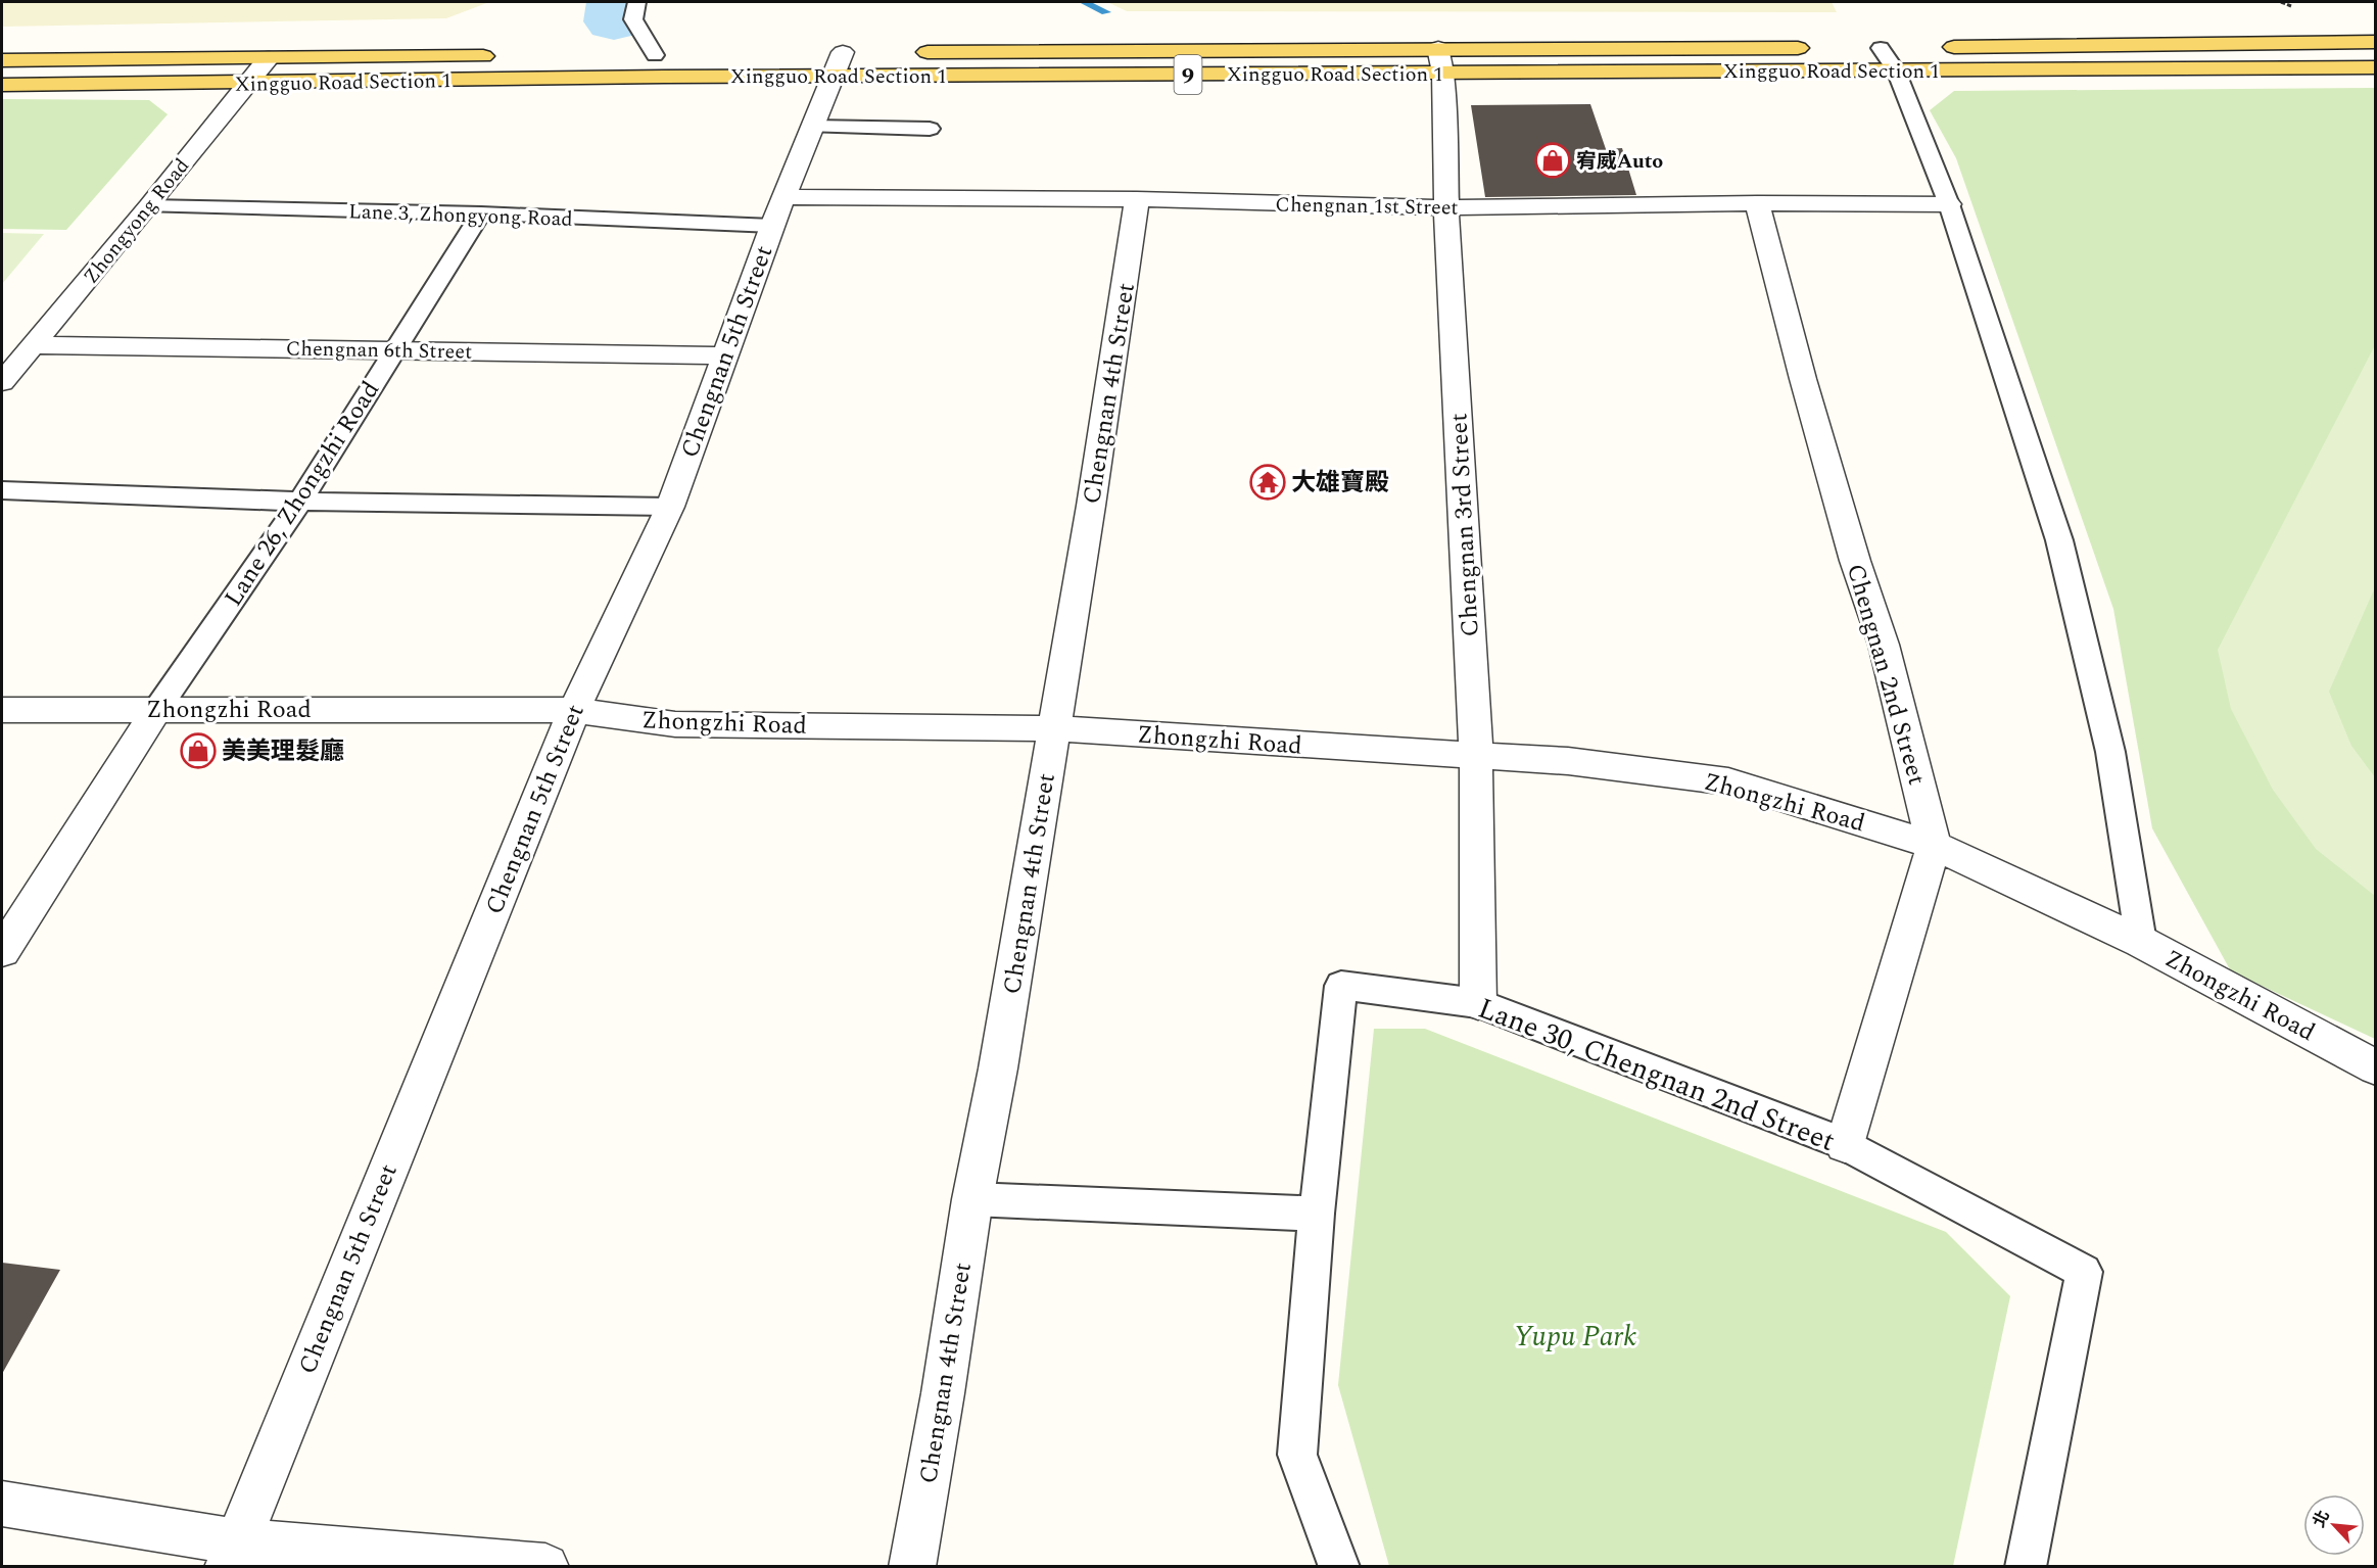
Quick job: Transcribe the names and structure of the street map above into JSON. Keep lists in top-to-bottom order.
{
  "streets": {
    "main road": ["Xingguo Road Section 1", "9"],
    "street": [
      "Chengnan 1st Street",
      "Zhongyong Road",
      "Chengnan 6th Street",
      "Chengnan 5th Street",
      "Chengnan 4th Street",
      "Chengnan 3rd Street",
      "Chengnan 2nd Street",
      "Zhongzhi Road"
    ],
    "lane": ["Lane 3, Zhongyong Road", "Lane 26, Zhongzhi Road", "Lane 30, Chengnan 2nd Street"]
  },
  "crossings": [
    ["Xingguo Road Section 1", "Zhongyong Road"],
    ["Xingguo Road Section 1", "Chengnan 5th Street"],
    ["Xingguo Road Section 1", "Chengnan 3rd Street"],
    ["Chengnan 1st Street", "Lane 3, Zhongyong Road"],
    ["Chengnan 1st Street", "Chengnan 5th Street"],
    ["Chengnan 1st Street", "Chengnan 4th Street"],
    ["Chengnan 1st Street", "Chengnan 3rd Street"],
    ["Chengnan 1st Street", "Chengnan 2nd Street"],
    ["Lane 3, Zhongyong Road", "Zhongyong Road"],
    ["Lane 3, Zhongyong Road", "Chengnan 5th Street"],
    ["Lane 3, Zhongyong Road", "Lane 26, Zhongzhi Road"],
    ["Zhongyong Road", "Chengnan 6th Street"],
    ["Chengnan 6th Street", "Chengnan 5th Street"],
    ["Chengnan 6th Street", "Lane 26, Zhongzhi Road"],
    ["Chengnan 5th Street", "Zhongzhi Road"],
    ["Chengnan 4th Street", "Zhongzhi Road"],
    ["Lane 26, Zhongzhi Road", "Zhongzhi Road"],
    ["Chengnan 3rd Street", "Zhongzhi Road"],
    ["Chengnan 3rd Street", "Lane 30, Chengnan 2nd Street"],
    ["Chengnan 2nd Street", "Zhongzhi Road"]
  ],
  "parks": ["Yupu Park"],
  "places": {
    "shop": ["宥威Auto", "美美理髮廳"],
    "temple": ["大雄寶殿"]
  },
  "north": "top left"
}
